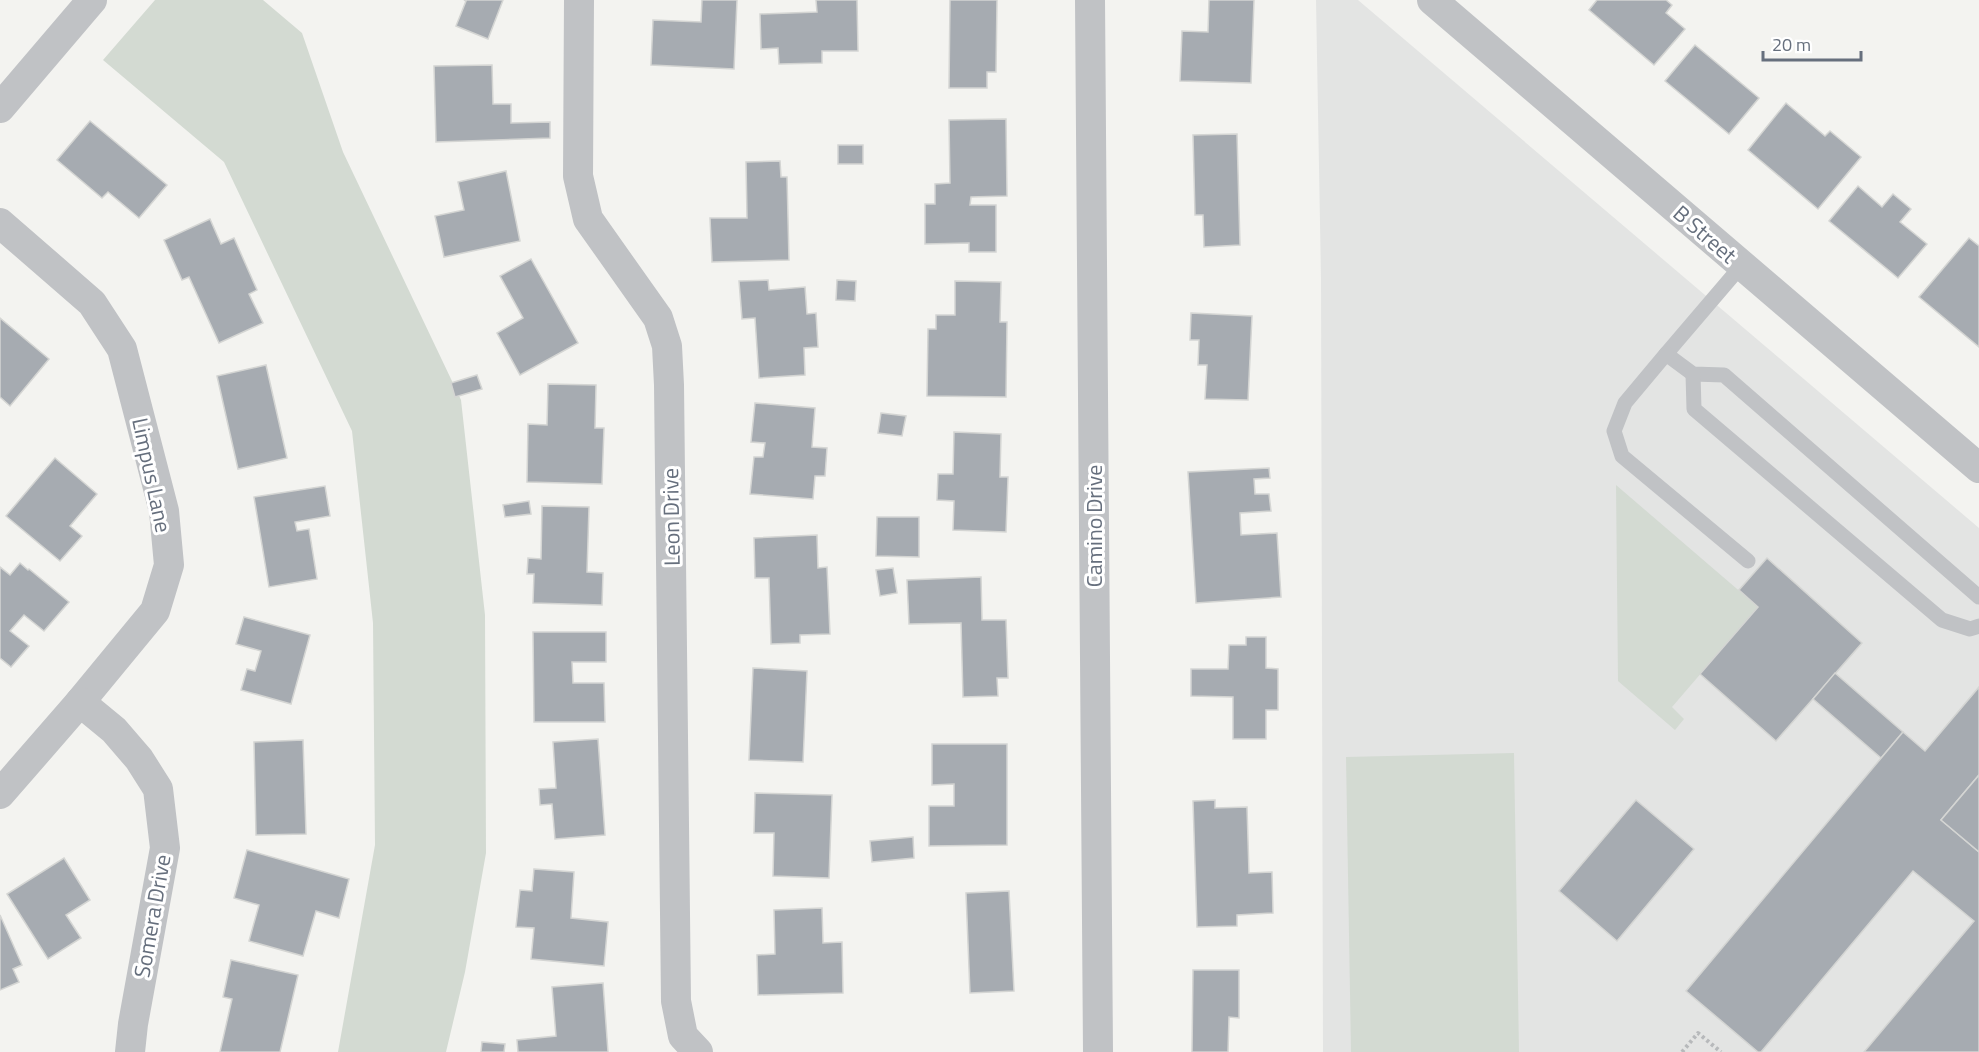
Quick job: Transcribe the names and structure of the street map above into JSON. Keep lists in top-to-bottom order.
{
  "streets": {
    "street": [
      "B Street",
      "Limpus Lane",
      "Leon Drive",
      "Camino Drive",
      "Somera Drive"
    ]
  },
  "crossings": [
    ["Limpus Lane", "Somera Drive"]
  ],
  "scale_bar": "20 m"
}
